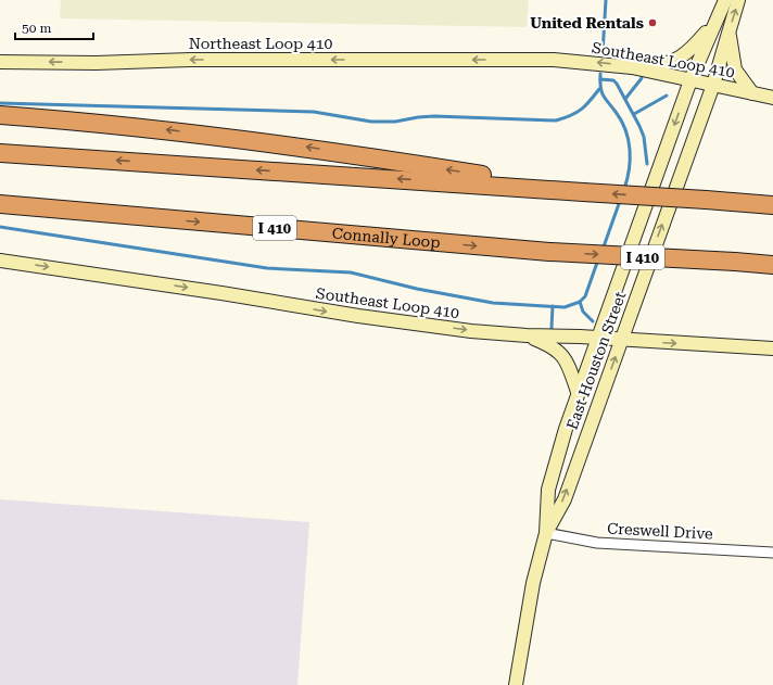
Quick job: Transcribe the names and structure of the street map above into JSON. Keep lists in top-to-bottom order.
{
  "streets": {
    "highway": ["I 410", "Connally Loop"],
    "main road": ["Northeast Loop 410", "Southeast Loop 410", "East Houston Street"],
    "street": ["Creswell Drive"]
  },
  "crossings": [
    ["Northeast Loop 410", "Southeast Loop 410"],
    ["Southeast Loop 410", "East Houston Street"],
    ["East Houston Street", "Creswell Drive"]
  ],
  "one_way": ["Northeast Loop 410"],
  "places": ["United Rentals"],
  "scale_bar": "50 m"
}
